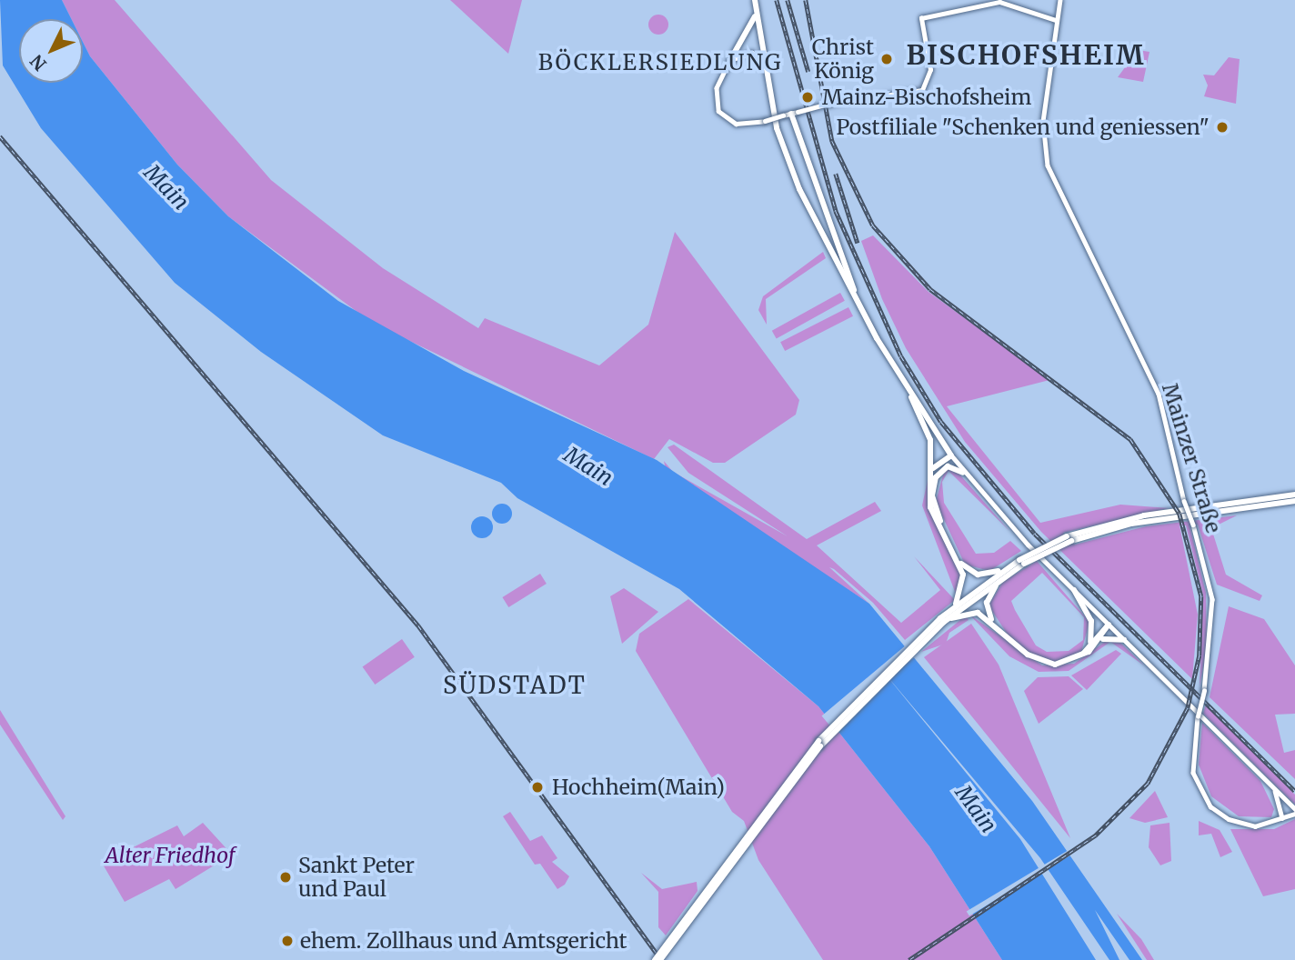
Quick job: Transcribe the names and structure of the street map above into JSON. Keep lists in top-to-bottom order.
{
  "streets": {
    "main road": ["Mainzer Straße"]
  },
  "districts": ["BISCHOFSHEIM", "BÖCKLERSIEDLUNG", "SÜDSTADT"],
  "water": ["Main"],
  "parks": ["Alter Friedhof"],
  "places": [
    "Christ König",
    "Mainz-Bischofsheim",
    "Postfiliale \"Schenken und geniessen\"",
    "Hochheim(Main)",
    "Sankt Peter und Paul",
    "ehem. Zollhaus und Amtsgericht"
  ],
  "north": "bottom left"
}
